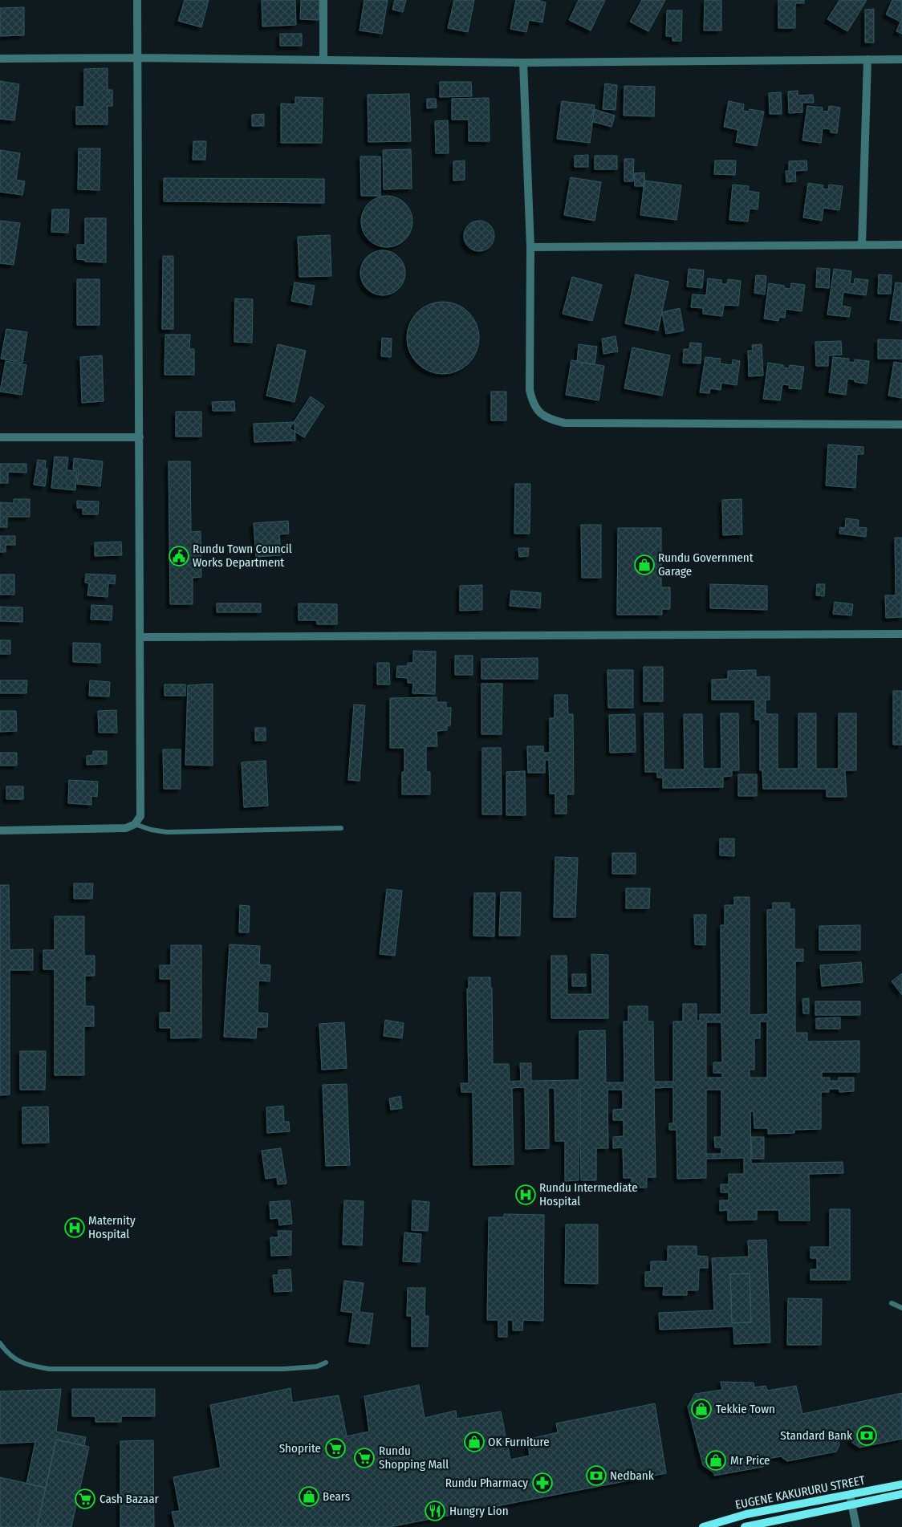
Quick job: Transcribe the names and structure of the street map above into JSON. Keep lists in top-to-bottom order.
{
  "streets": {
    "main road": ["EUGENE KAKURURU STREET"]
  },
  "places": {
    "public building": ["Rundu Town Council Works Department"],
    "shop": [
      "Rundu Government Garage",
      "Tekkie Town",
      "OK Furniture",
      "Mr Price",
      "Bears"
    ],
    "hospital": ["Rundu Intermediate Hospital", "Maternity Hospital"],
    "bank": ["Standard Bank", "Nedbank"],
    "supermarket": ["Shoprite", "Rundu Shopping Mall", "Cash Bazaar"],
    "pharmacy": ["Rundu Pharmacy"],
    "restaurant": ["Hungry Lion"]
  }
}
